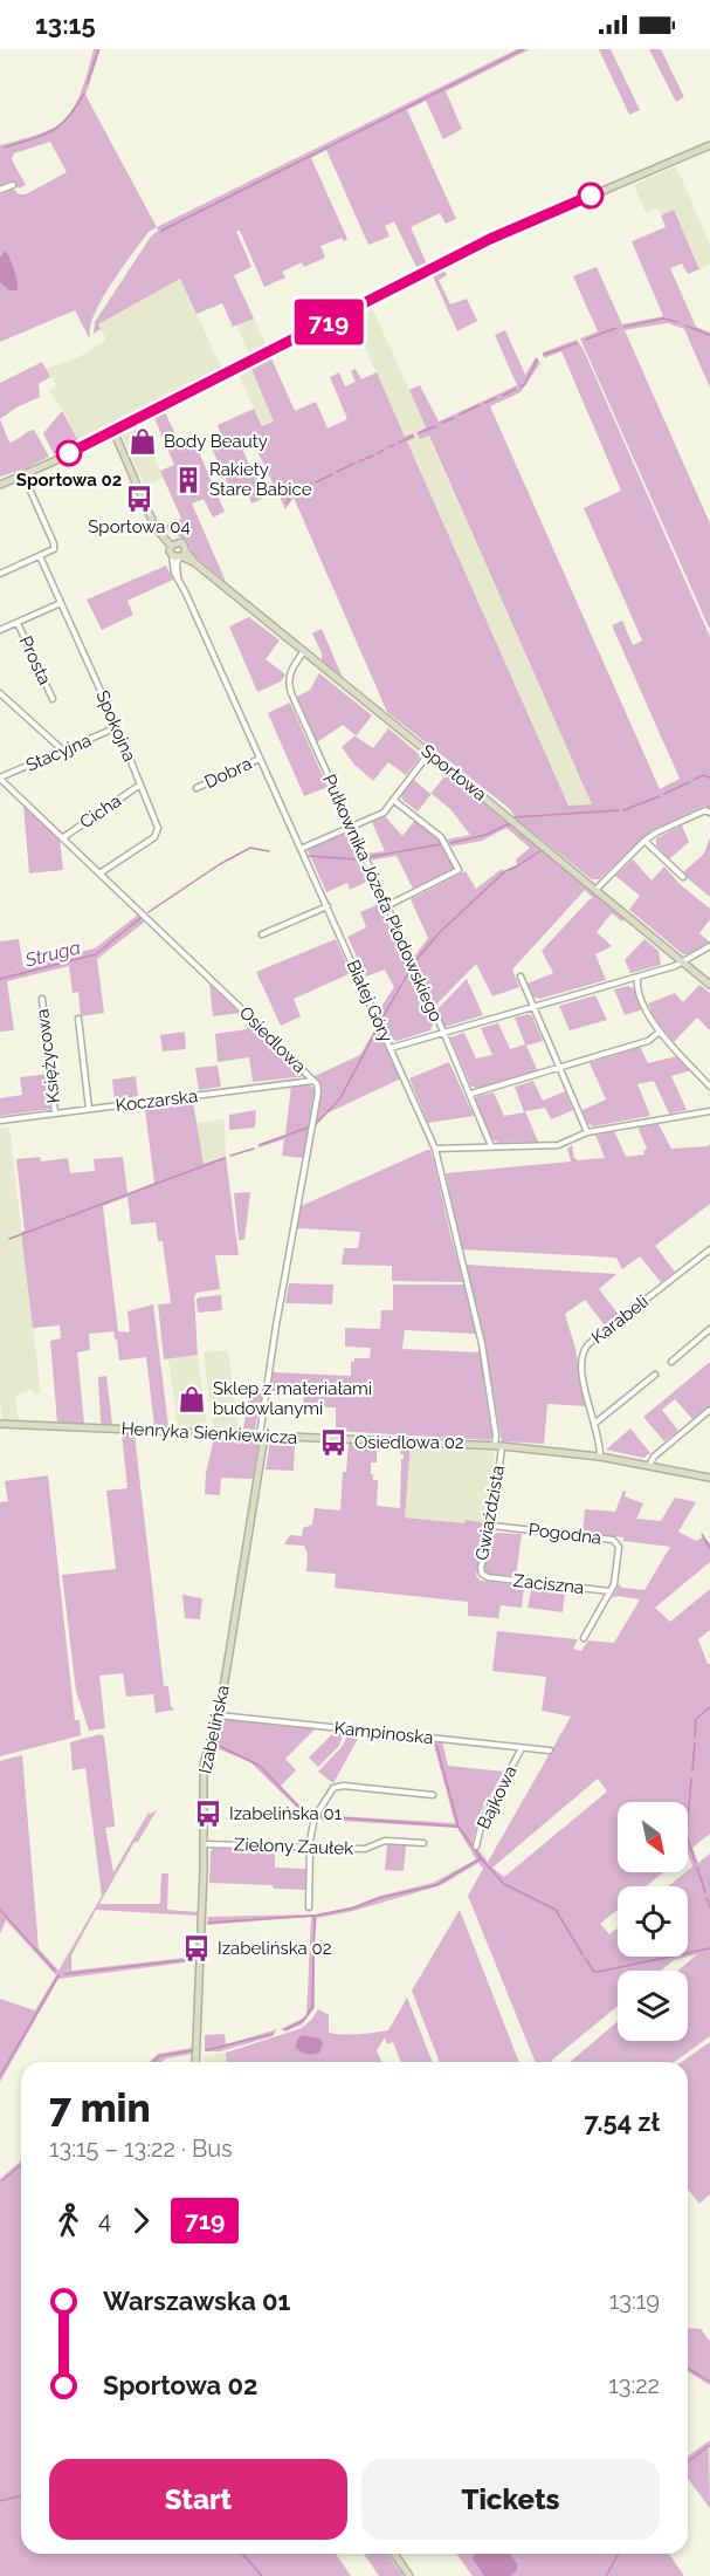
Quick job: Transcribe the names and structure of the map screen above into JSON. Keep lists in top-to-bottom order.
{
  "streets": {
    "street": [
      "Prosta",
      "Spokojna",
      "Stacyjna",
      "Dobra",
      "Sportowa",
      "Cicha",
      "Pułkownika Józefa Płodowskiego",
      "Białej Góry",
      "Osiedlowa",
      "Księżycowa",
      "Koczarska",
      "Karabeli",
      "Henryka Sienkiewicza",
      "Gwiaździsta",
      "Pogodna",
      "Zaciszna",
      "Izabelińska",
      "Kampinoska",
      "Bajkowa",
      "Zielony Zaułek"
    ]
  },
  "crossings": [
    ["Spokojna", "Stacyjna"],
    ["Spokojna", "Cicha"],
    ["Spokojna", "Osiedlowa"],
    ["Stacyjna", "Osiedlowa"],
    ["Dobra", "Białej Góry"],
    ["Sportowa", "Pułkownika Józefa Płodowskiego"],
    ["Sportowa", "Białej Góry"],
    ["Cicha", "Osiedlowa"],
    ["Białej Góry", "Henryka Sienkiewicza"],
    ["Białej Góry", "Gwiaździsta"],
    ["Osiedlowa", "Koczarska"],
    ["Osiedlowa", "Henryka Sienkiewicza"],
    ["Osiedlowa", "Izabelińska"],
    ["Księżycowa", "Koczarska"],
    ["Karabeli", "Henryka Sienkiewicza"],
    ["Henryka Sienkiewicza", "Gwiaździsta"],
    ["Henryka Sienkiewicza", "Izabelińska"],
    ["Gwiaździsta", "Pogodna"],
    ["Gwiaździsta", "Zaciszna"],
    ["Pogodna", "Zaciszna"],
    ["Izabelińska", "Kampinoska"],
    ["Izabelińska", "Zielony Zaułek"],
    ["Kampinoska", "Bajkowa"]
  ],
  "water": ["Struga"],
  "places": {
    "shop": ["Body Beauty", "Sklep z materiałami budowlanymi"],
    "other": ["Sportowa 02"],
    "building": ["Rakiety Stare Babice"],
    "bus stop": [
      "Sportowa 04",
      "Osiedlowa 02",
      "Izabelińska 01",
      "Izabelińska 02"
    ]
  },
  "lines": ["bus line 719"],
  "north": "bottom right",
  "page": {
    "status": "13:15",
    "on_map": "719",
    "heading": ["7 min", "13:15 – 13:22 · Bus", "7.54 zł"],
    "legs": ["4", "719"],
    "list": [
      {
        "name": "Warszawska 01",
        "value": "13:19"
      },
      {
        "name": "Sportowa 02",
        "value": "13:22"
      }
    ],
    "buttons": ["Start", "Tickets"]
  }
}
